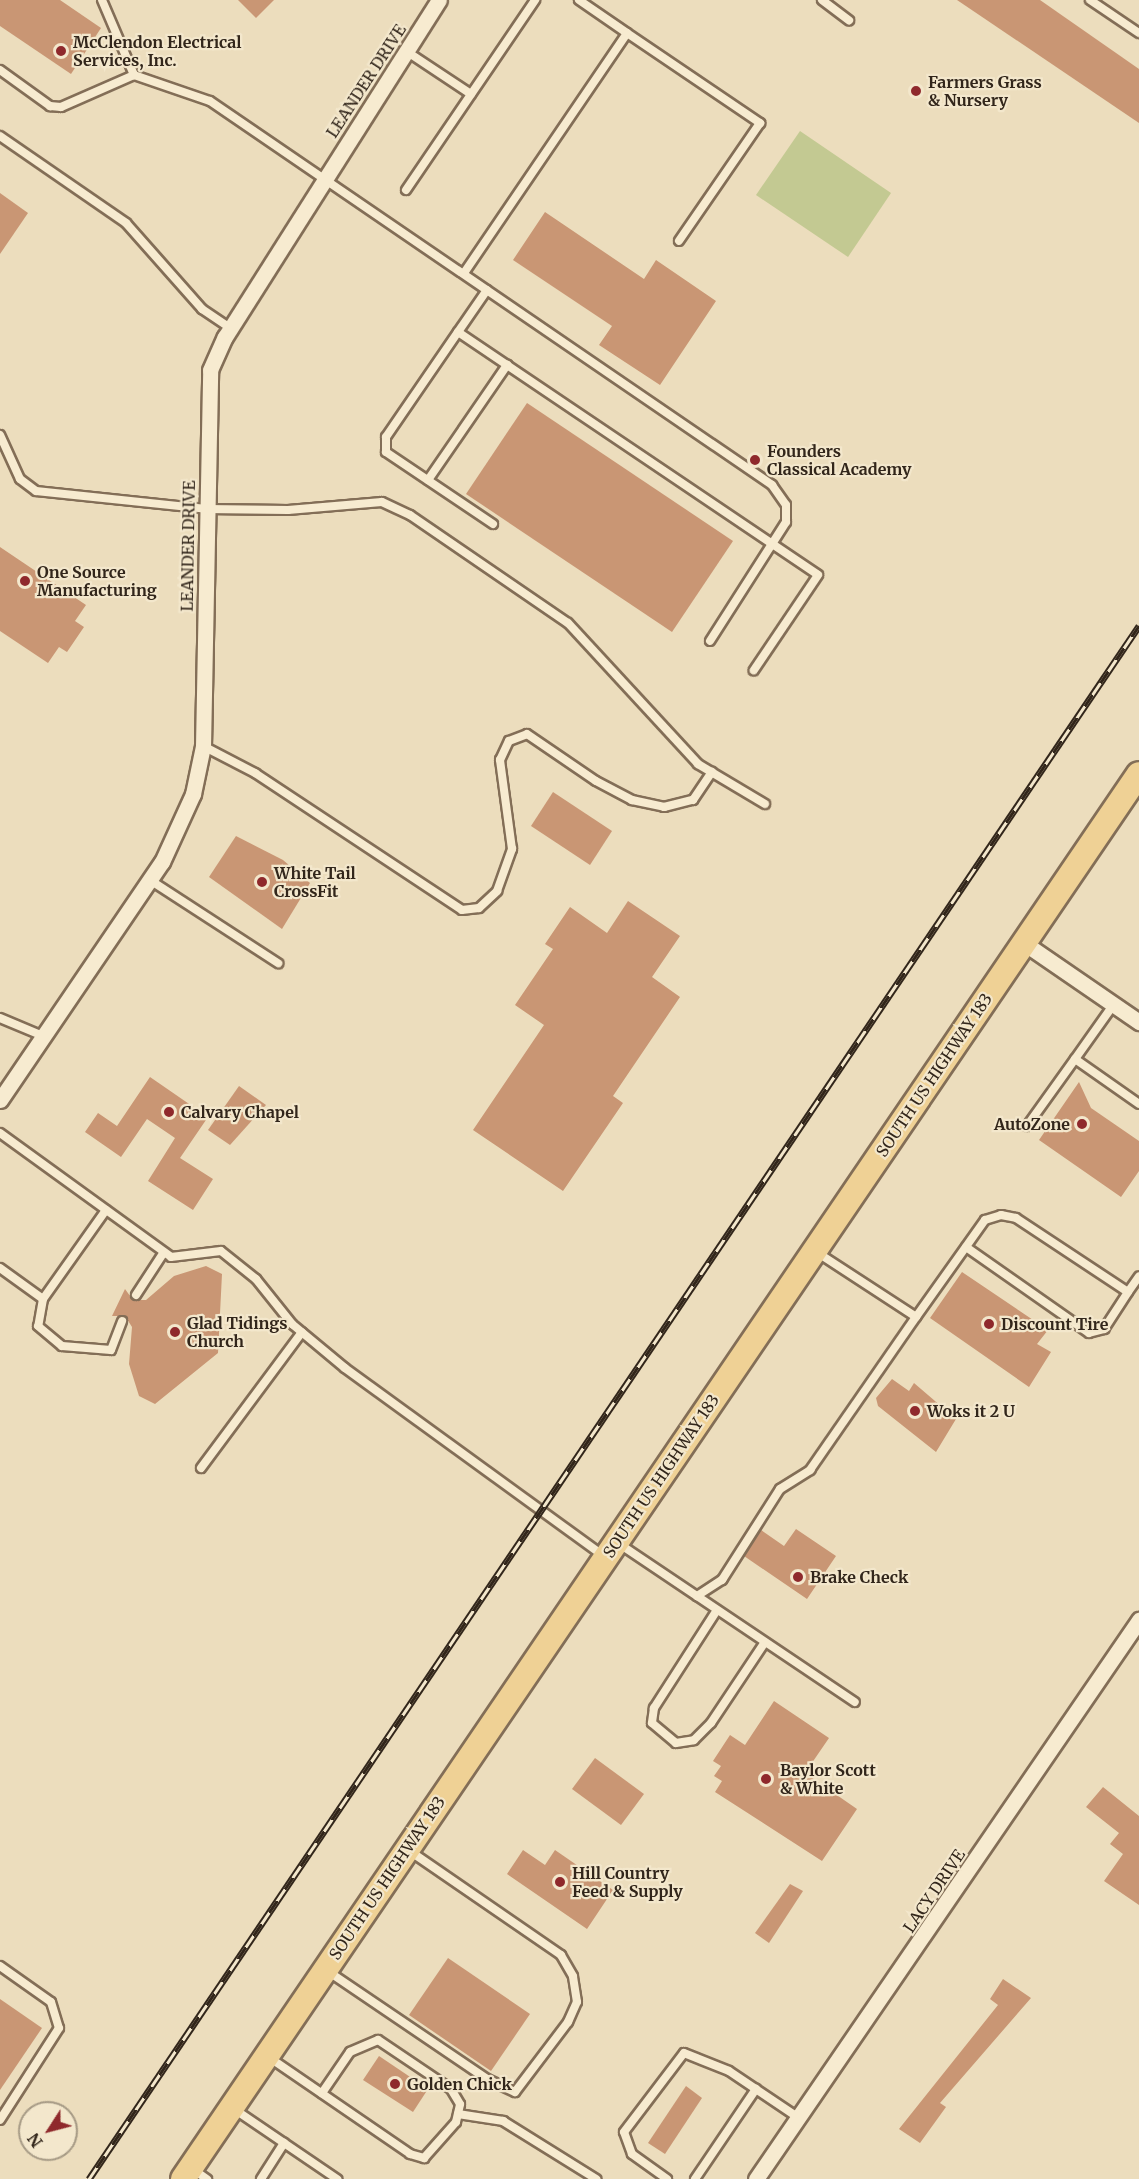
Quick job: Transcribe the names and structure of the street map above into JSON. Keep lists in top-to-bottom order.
{
  "streets": {
    "main road": ["SOUTH US HIGHWAY 183"],
    "street": ["LEANDER DRIVE", "LACY DRIVE"]
  },
  "places": [
    "McClendon Electrical Services, Inc.",
    "Farmers Grass & Nursery",
    "Founders Classical Academy",
    "One Source Manufacturing",
    "White Tail CrossFit",
    "Calvary Chapel",
    "AutoZone",
    "Discount Tire",
    "Glad Tidings Church",
    "Woks it 2 U",
    "Brake Check",
    "Baylor Scott & White",
    "Hill Country Feed & Supply",
    "Golden Chick"
  ],
  "north": "bottom left"
}
